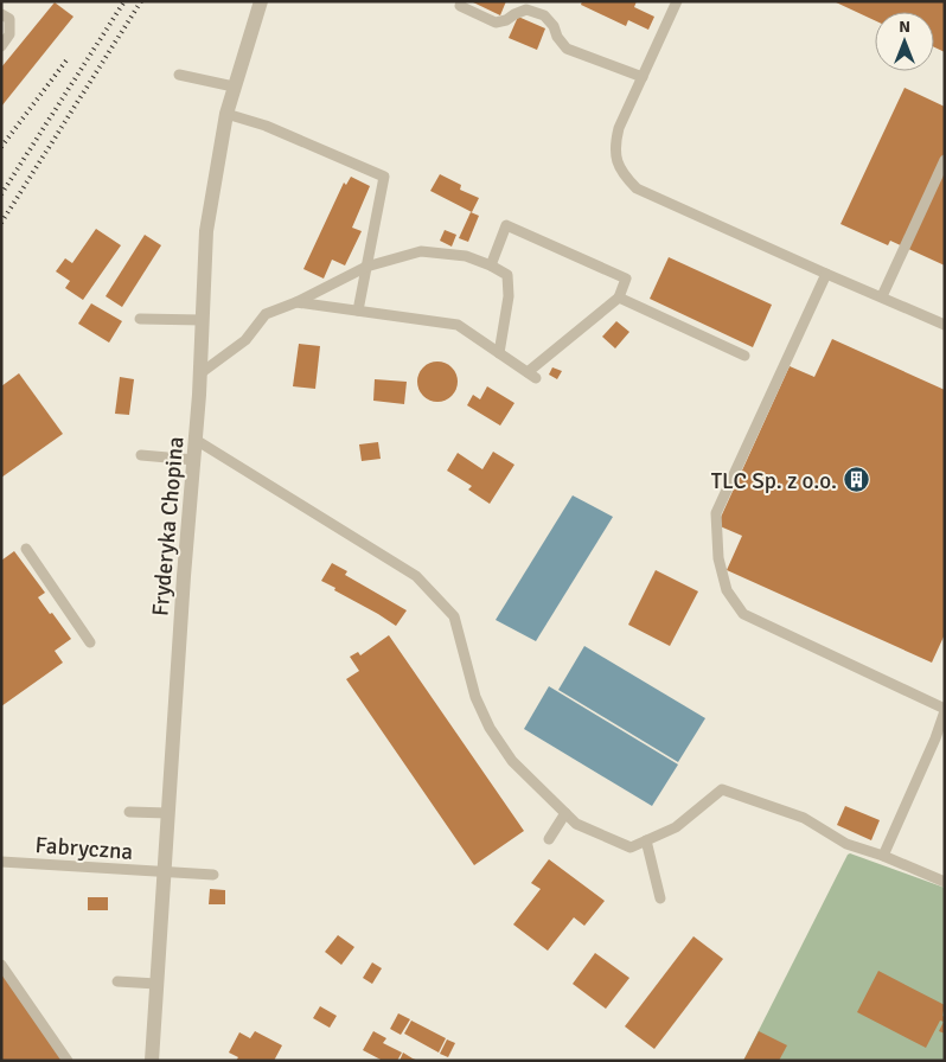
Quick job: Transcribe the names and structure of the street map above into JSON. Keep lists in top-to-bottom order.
{
  "streets": {
    "street": ["Fryderyka Chopina"],
    "lane": ["Fabryczna"]
  },
  "crossings": [
    ["Fryderyka Chopina", "Fabryczna"]
  ],
  "places": {
    "building": ["TLC Sp. z o.o."]
  },
  "north": "top"
}
